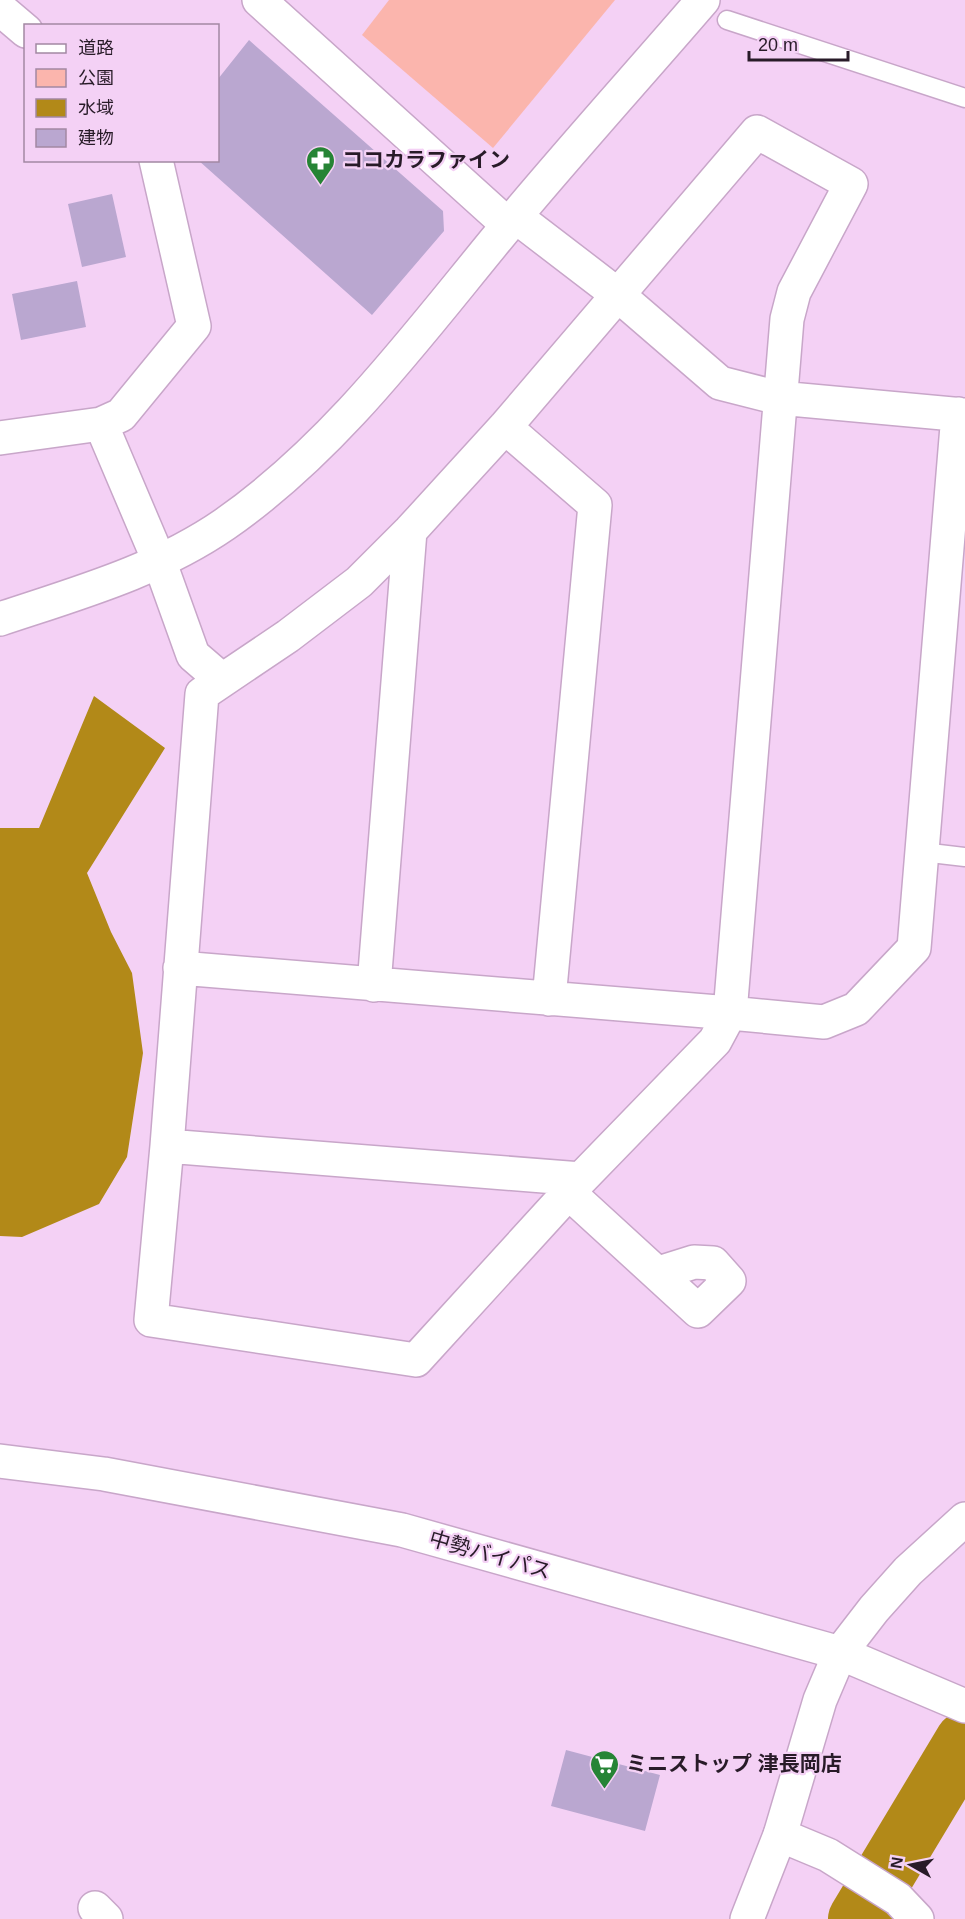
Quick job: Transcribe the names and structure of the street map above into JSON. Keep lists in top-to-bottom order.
{
  "streets": {
    "main road": ["中勢バイパス"]
  },
  "places": {
    "pharmacy": ["ココカラファイン"],
    "supermarket": ["ミニストップ 津長岡店"]
  },
  "legend": [
    "道路",
    "公園",
    "水域",
    "建物"
  ],
  "scale_bar": "20 m",
  "north": "left"
}
